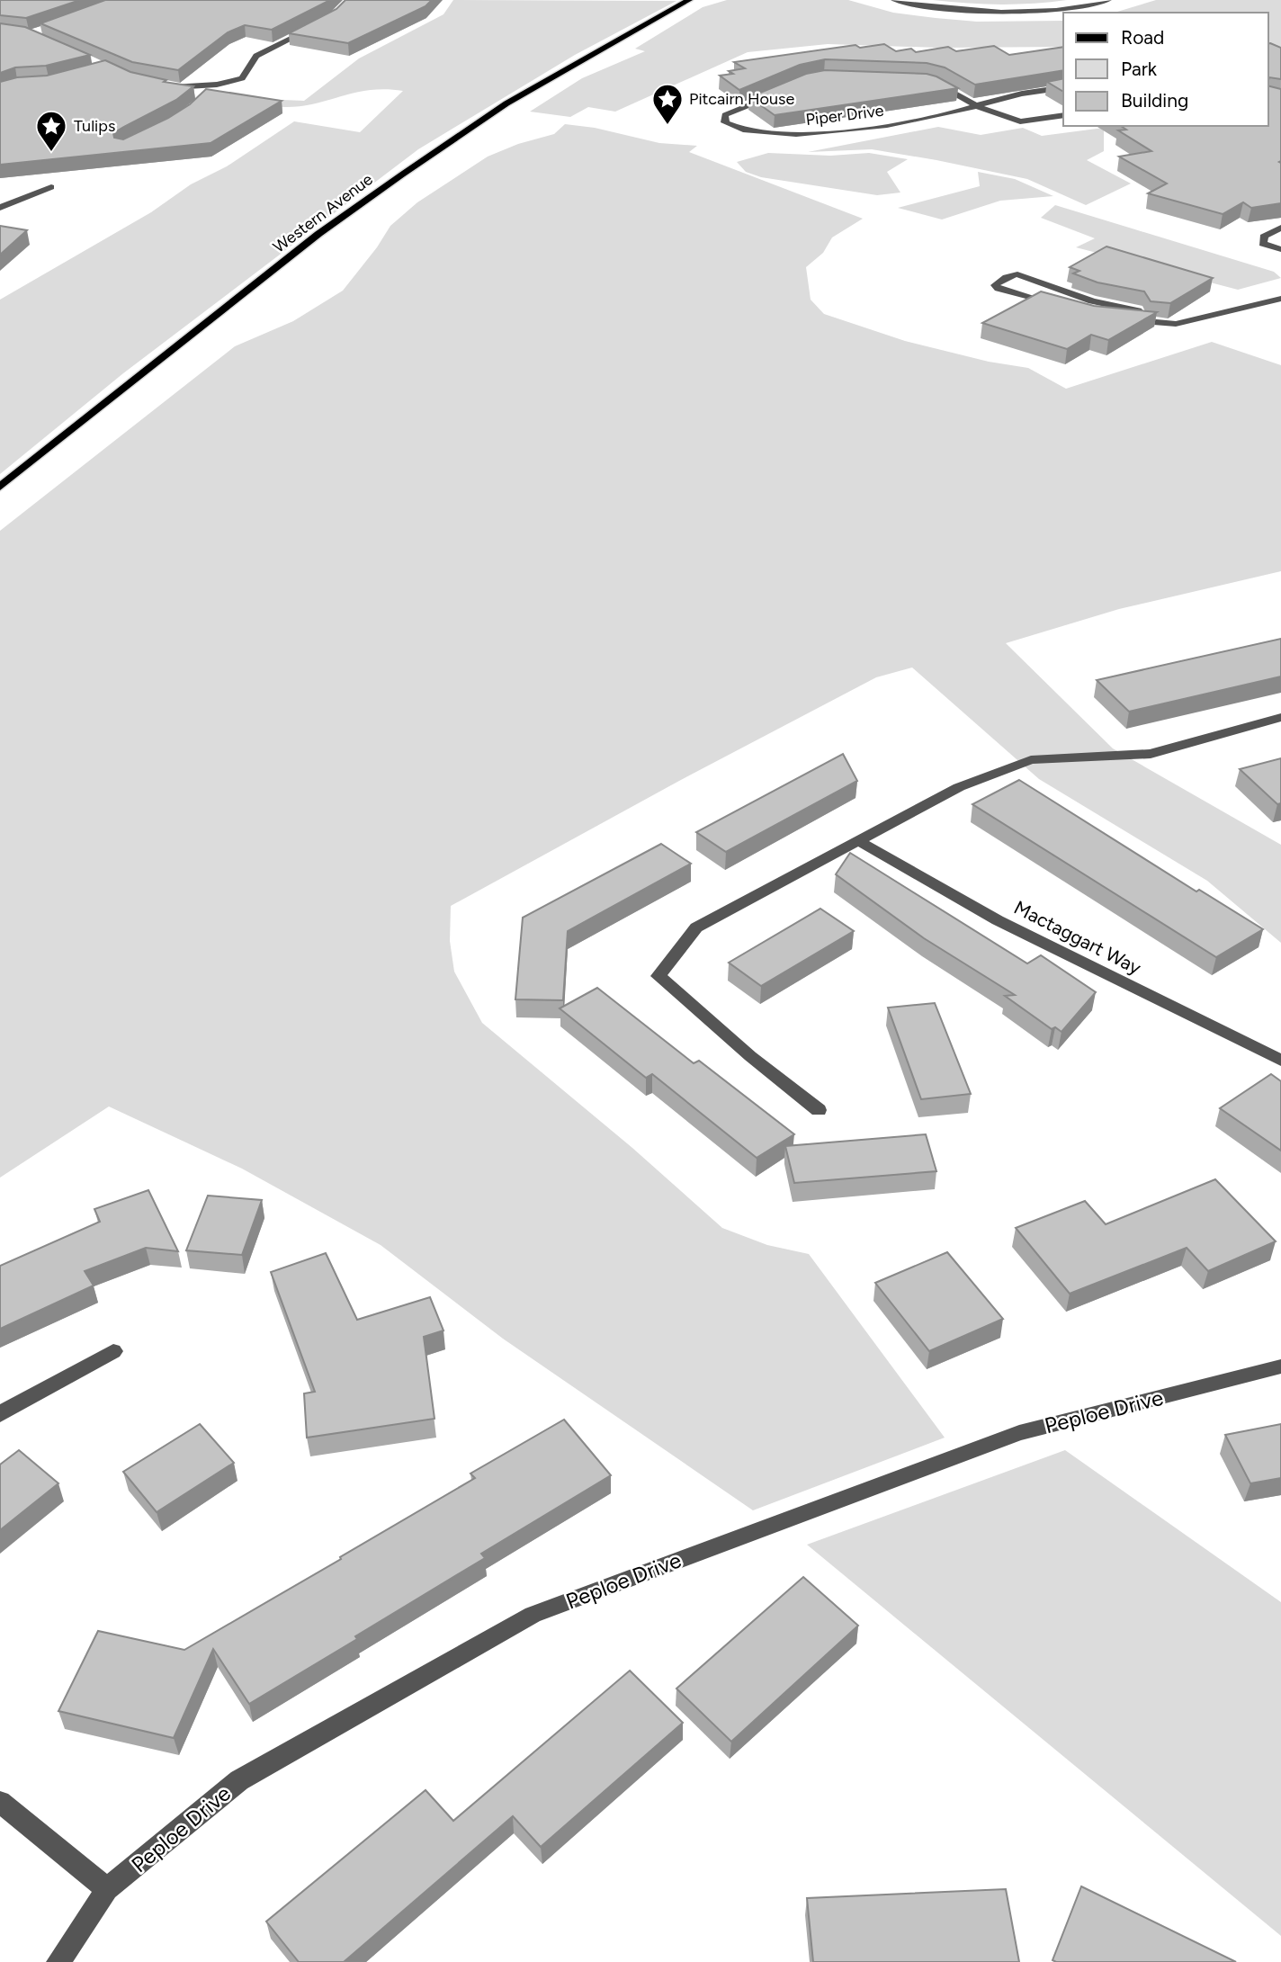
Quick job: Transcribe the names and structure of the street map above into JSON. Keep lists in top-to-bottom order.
{
  "streets": {
    "main road": ["Western Avenue"],
    "street": ["Piper Drive", "Mactaggart Way", "Peploe Drive"]
  },
  "places": {
    "place": ["Pitcairn House", "Tulips"]
  },
  "legend": ["Road", "Park", "Building"]
}
